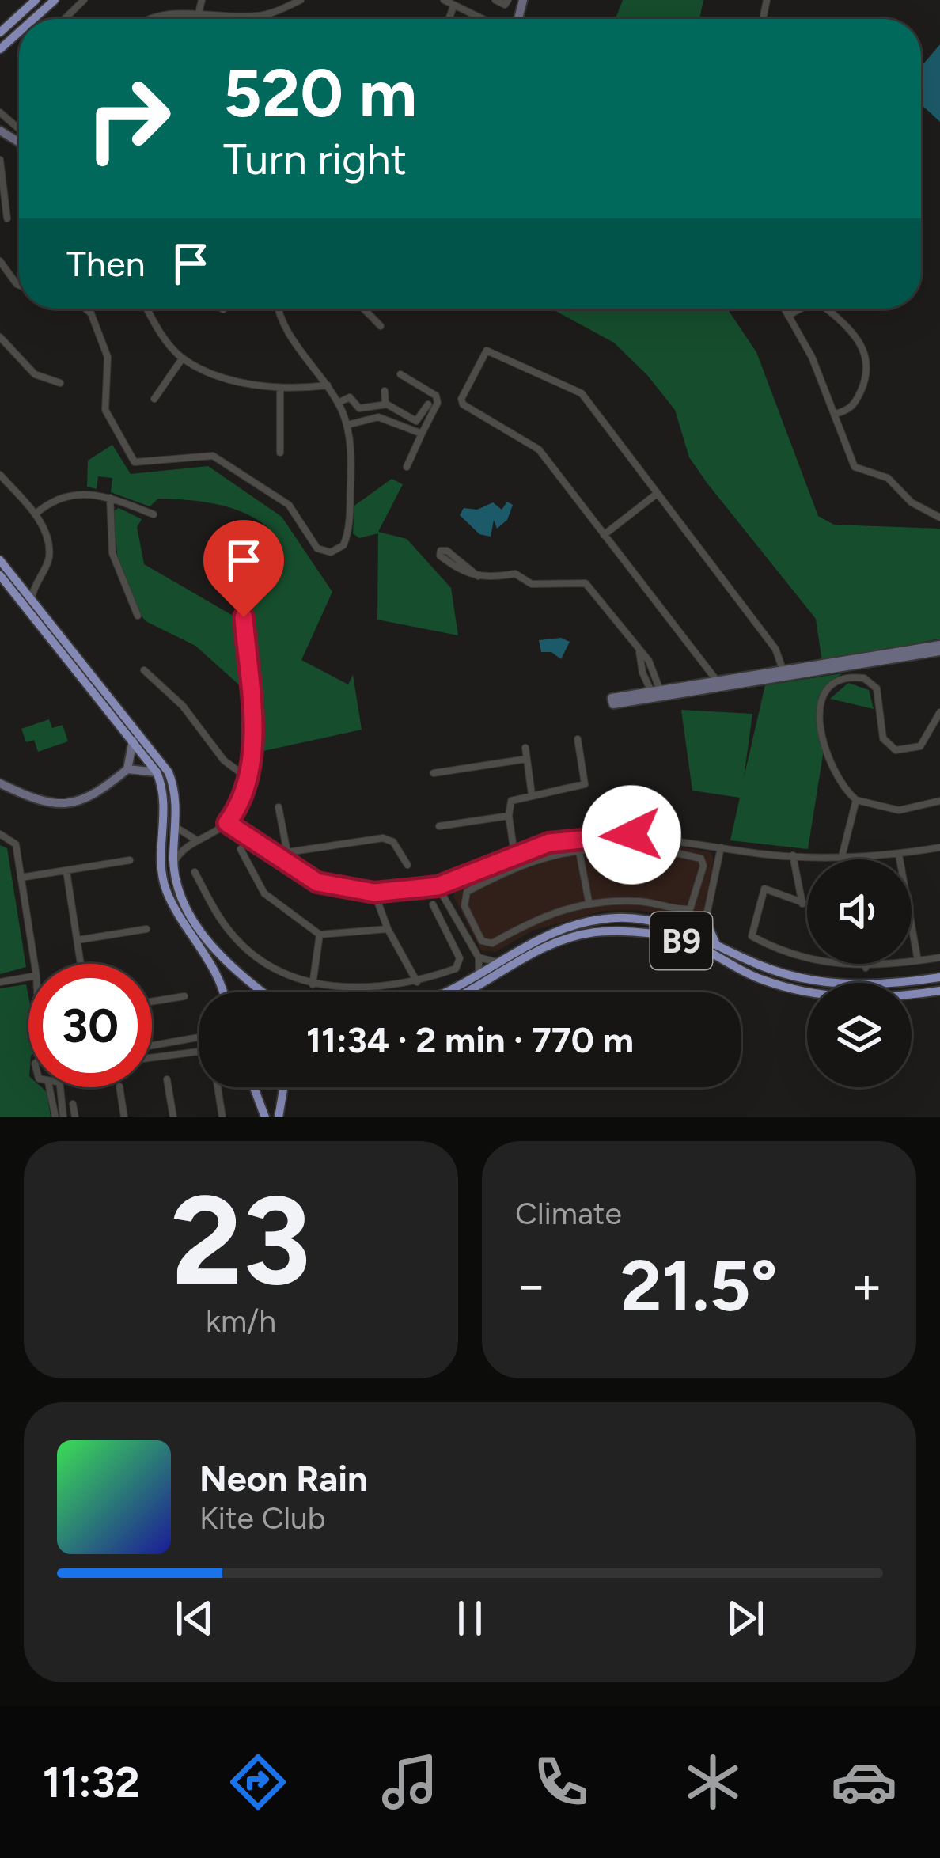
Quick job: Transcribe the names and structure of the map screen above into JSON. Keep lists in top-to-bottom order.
{
  "streets": {
    "main road": ["B9"]
  },
  "page": {
    "turn": ["520 m", "Turn right"],
    "then": "Then",
    "limit": "30",
    "trip": "11:34 · 2 min · 770 m",
    "tile": [
      ["23", "km/h"],
      "Climate"
    ],
    "heat": ["−", "21.5°", "+"],
    "song": ["Neon Rain", "Kite Club"],
    "tabs": "11:32"
  }
}
